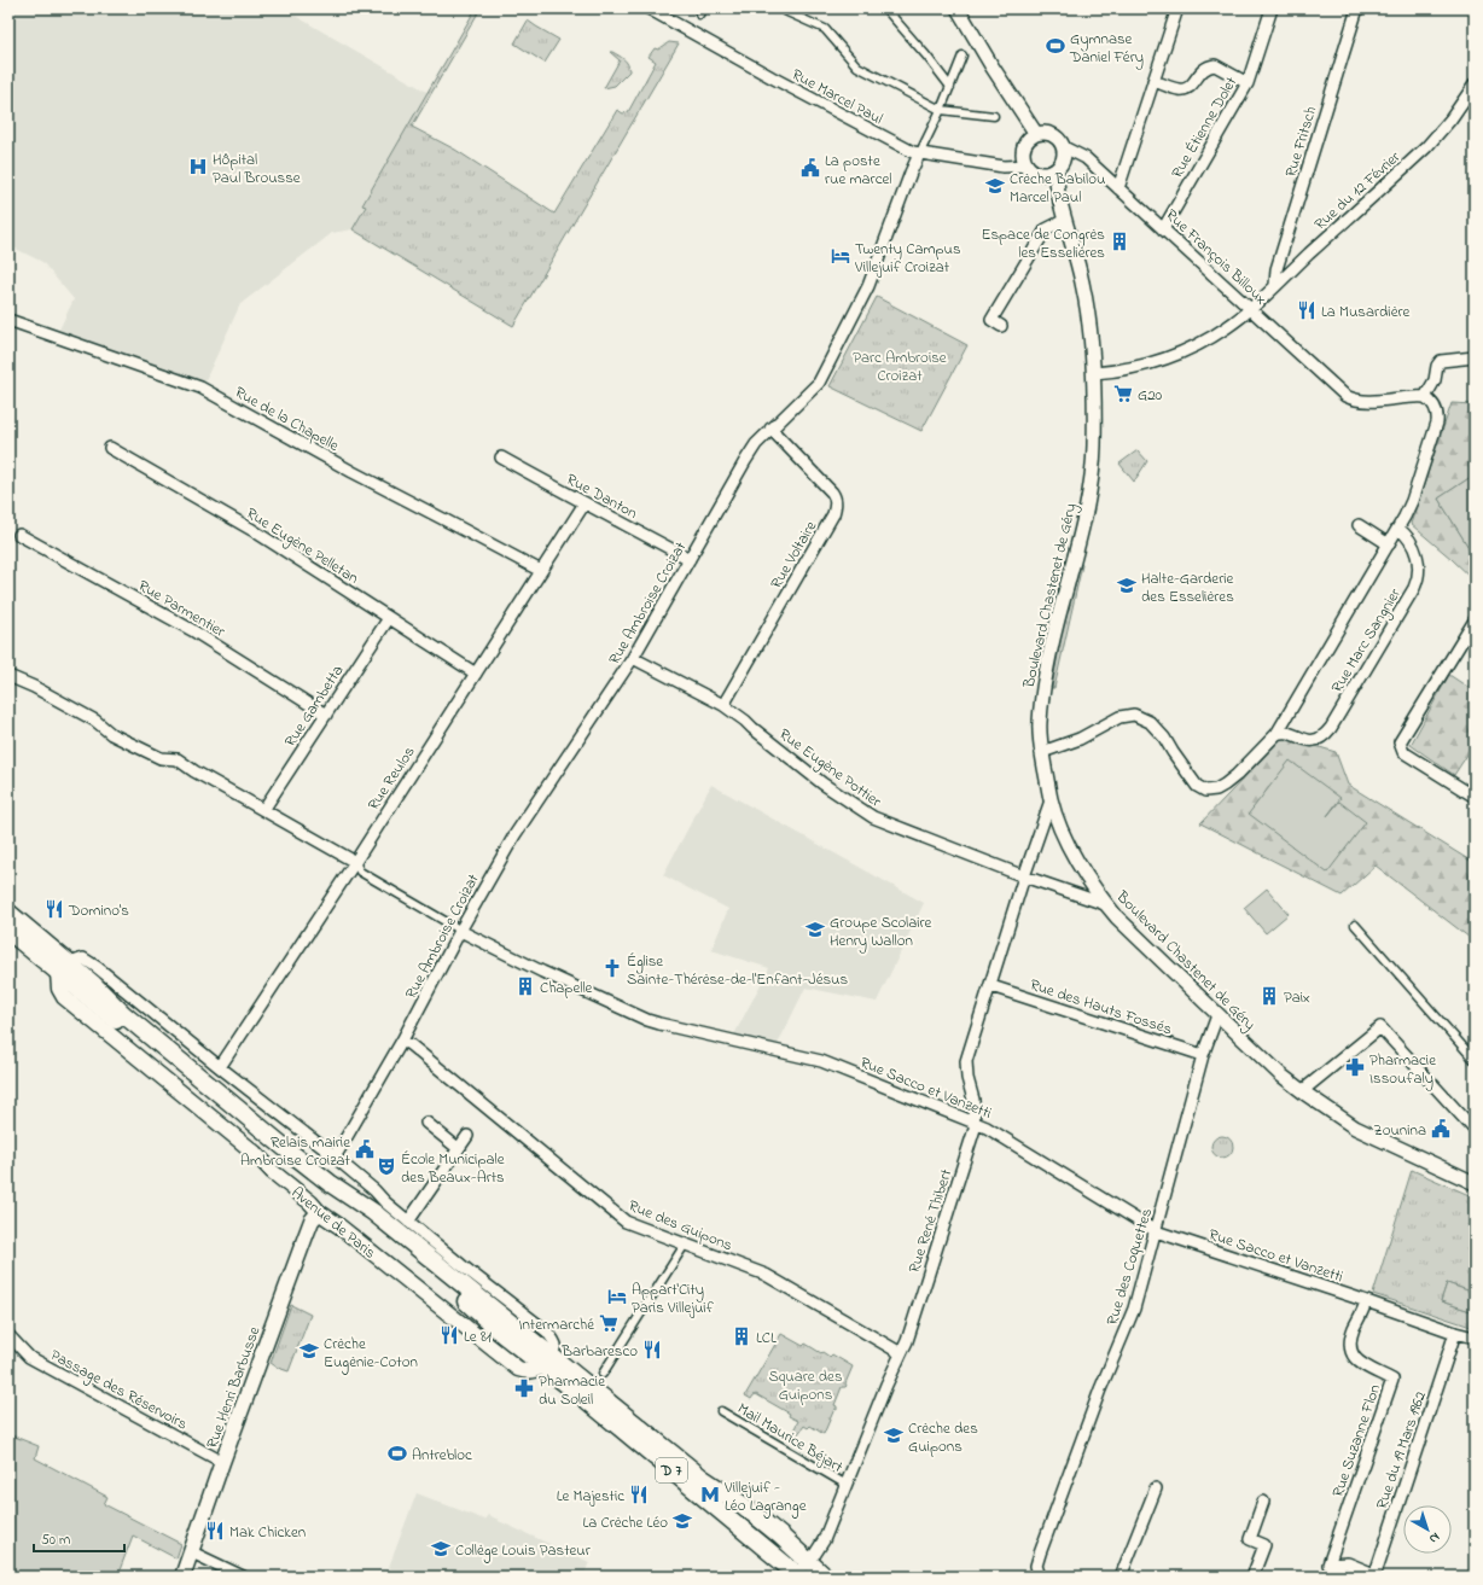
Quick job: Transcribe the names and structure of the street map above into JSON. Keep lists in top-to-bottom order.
{
  "streets": {
    "main road": ["Avenue de Paris", "Rue Henri Barbusse", "D 7"],
    "street": [
      "Rue Marcel Paul",
      "Rue Étienne Dolet",
      "Rue Fritsch",
      "Rue du 12 Février",
      "Rue François Billoux",
      "Rue de la Chapelle",
      "Rue Danton",
      "Rue Eugène Pelletan",
      "Rue Voltaire",
      "Boulevard Chastenet de Géry",
      "Rue Ambroise Croizat",
      "Rue Parmentier",
      "Rue Marc Sangnier",
      "Rue Gambetta",
      "Rue Eugène Pottier",
      "Rue Reulos",
      "Rue des Hauts Fossés",
      "Rue Sacco et Vanzetti",
      "Rue René Thibert",
      "Rue des Guipons",
      "Rue des Coquettes",
      "Passage des Réservoirs",
      "Mail Maurice Béjart",
      "Rue Suzanne Flon",
      "Rue du 19 Mars 1962"
    ]
  },
  "crossings": [
    ["Rue Marcel Paul", "Rue François Billoux"],
    ["Rue Marcel Paul", "Boulevard Chastenet de Géry"],
    ["Rue Marcel Paul", "Rue Ambroise Croizat"],
    ["Rue Étienne Dolet", "Rue François Billoux"],
    ["Rue Fritsch", "Rue du 12 Février"],
    ["Rue du 12 Février", "Rue François Billoux"],
    ["Rue du 12 Février", "Boulevard Chastenet de Géry"],
    ["Rue François Billoux", "Boulevard Chastenet de Géry"],
    ["Rue de la Chapelle", "Rue Reulos"],
    ["Rue Danton", "Rue Ambroise Croizat"],
    ["Rue Danton", "Rue Reulos"],
    ["Rue Eugène Pelletan", "Rue Gambetta"],
    ["Rue Eugène Pelletan", "Rue Reulos"],
    ["Rue Voltaire", "Rue Ambroise Croizat"],
    ["Rue Voltaire", "Rue Eugène Pottier"],
    ["Boulevard Chastenet de Géry", "Rue Marc Sangnier"],
    ["Boulevard Chastenet de Géry", "Rue Eugène Pottier"],
    ["Boulevard Chastenet de Géry", "Rue René Thibert"],
    ["Boulevard Chastenet de Géry", "Rue des Coquettes"],
    ["Rue Ambroise Croizat", "Rue Eugène Pottier"],
    ["Rue Ambroise Croizat", "Rue Sacco et Vanzetti"],
    ["Rue Ambroise Croizat", "Rue des Guipons"],
    ["Rue Parmentier", "Rue Gambetta"],
    ["Rue Eugène Pottier", "Rue René Thibert"],
    ["Rue des Hauts Fossés", "Rue René Thibert"],
    ["Rue des Hauts Fossés", "Rue des Coquettes"],
    ["Rue Sacco et Vanzetti", "Rue René Thibert"],
    ["Rue Sacco et Vanzetti", "Rue des Coquettes"],
    ["Rue Sacco et Vanzetti", "Rue Suzanne Flon"],
    ["Rue Sacco et Vanzetti", "Rue du 19 Mars 1962"],
    ["Rue René Thibert", "Avenue de Paris"],
    ["Rue René Thibert", "Rue des Guipons"],
    ["Rue René Thibert", "Mail Maurice Béjart"],
    ["Avenue de Paris", "Rue Henri Barbusse"],
    ["Rue Henri Barbusse", "Passage des Réservoirs"],
    ["Rue Suzanne Flon", "Rue du 19 Mars 1962"]
  ],
  "parks": ["Parc Ambroise Croizat", "Square des Guipons"],
  "places": {
    "sports": ["Gymnase Daniel Féry", "Antrebloc"],
    "hospital": ["Hôpital Paul Brousse"],
    "public building": ["La poste rue marcel", "Zounina", "Relais mairie Ambroise Croizat"],
    "school or university": [
      "Crèche Babilou Marcel Paul",
      "Halte-Garderie des Esselières",
      "Groupe Scolaire Henry Wallon",
      "Crèche Eugènie-Coton",
      "Crèche des Guipons",
      "La Crèche Léo",
      "Collège Louis Pasteur"
    ],
    "building": [
      "Espace de Congrès les Esselières",
      "Chapelle",
      "Paix",
      "LCL"
    ],
    "hotel": ["Twenty Campus Villejuif Croizat", "Appart'City Paris Villejuif"],
    "restaurant": [
      "La Musardière",
      "Domino's",
      "Le 81",
      "Barbaresco",
      "Le Majestic",
      "Mak Chicken"
    ],
    "supermarket": ["G20", "Intermarché"],
    "church": ["Église Sainte-Thérèse-de-l'Enfant-Jésus"],
    "pharmacy": ["Pharmacie Issoufaly", "Pharmacie du Soleil"],
    "theatre": ["École Municipale des Beaux-Arts"],
    "metro station": ["Villejuif - Léo Lagrange"]
  },
  "scale_bar": "50 m",
  "north": "bottom right"
}
